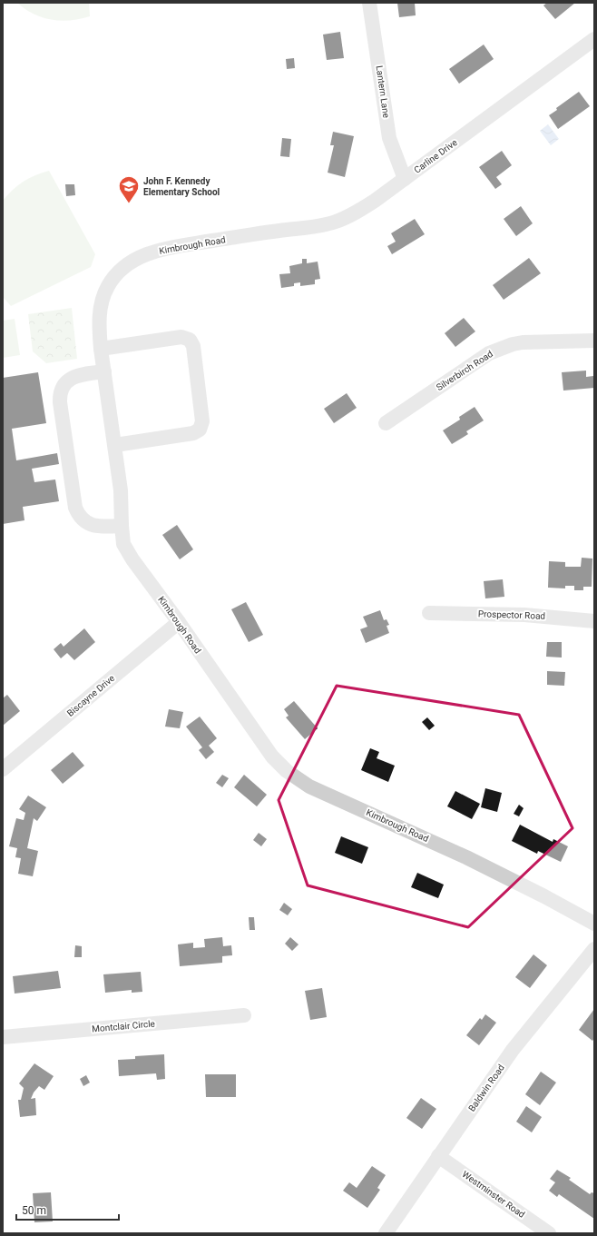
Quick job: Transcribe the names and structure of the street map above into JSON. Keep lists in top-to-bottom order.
{
  "streets": {
    "street": [
      "Lantern Lane",
      "Carline Drive",
      "Kimbrough Road",
      "Silverbirch Road",
      "Prospector Road",
      "Biscayne Drive",
      "Montclair Circle",
      "Baldwin Road",
      "Westminster Road"
    ]
  },
  "crossings": [
    ["Lantern Lane", "Carline Drive"],
    ["Carline Drive", "Kimbrough Road"],
    ["Kimbrough Road", "Biscayne Drive"],
    ["Baldwin Road", "Westminster Road"]
  ],
  "places": {
    "school or university": ["John F. Kennedy Elementary School"]
  },
  "scale_bar": "50 m"
}
